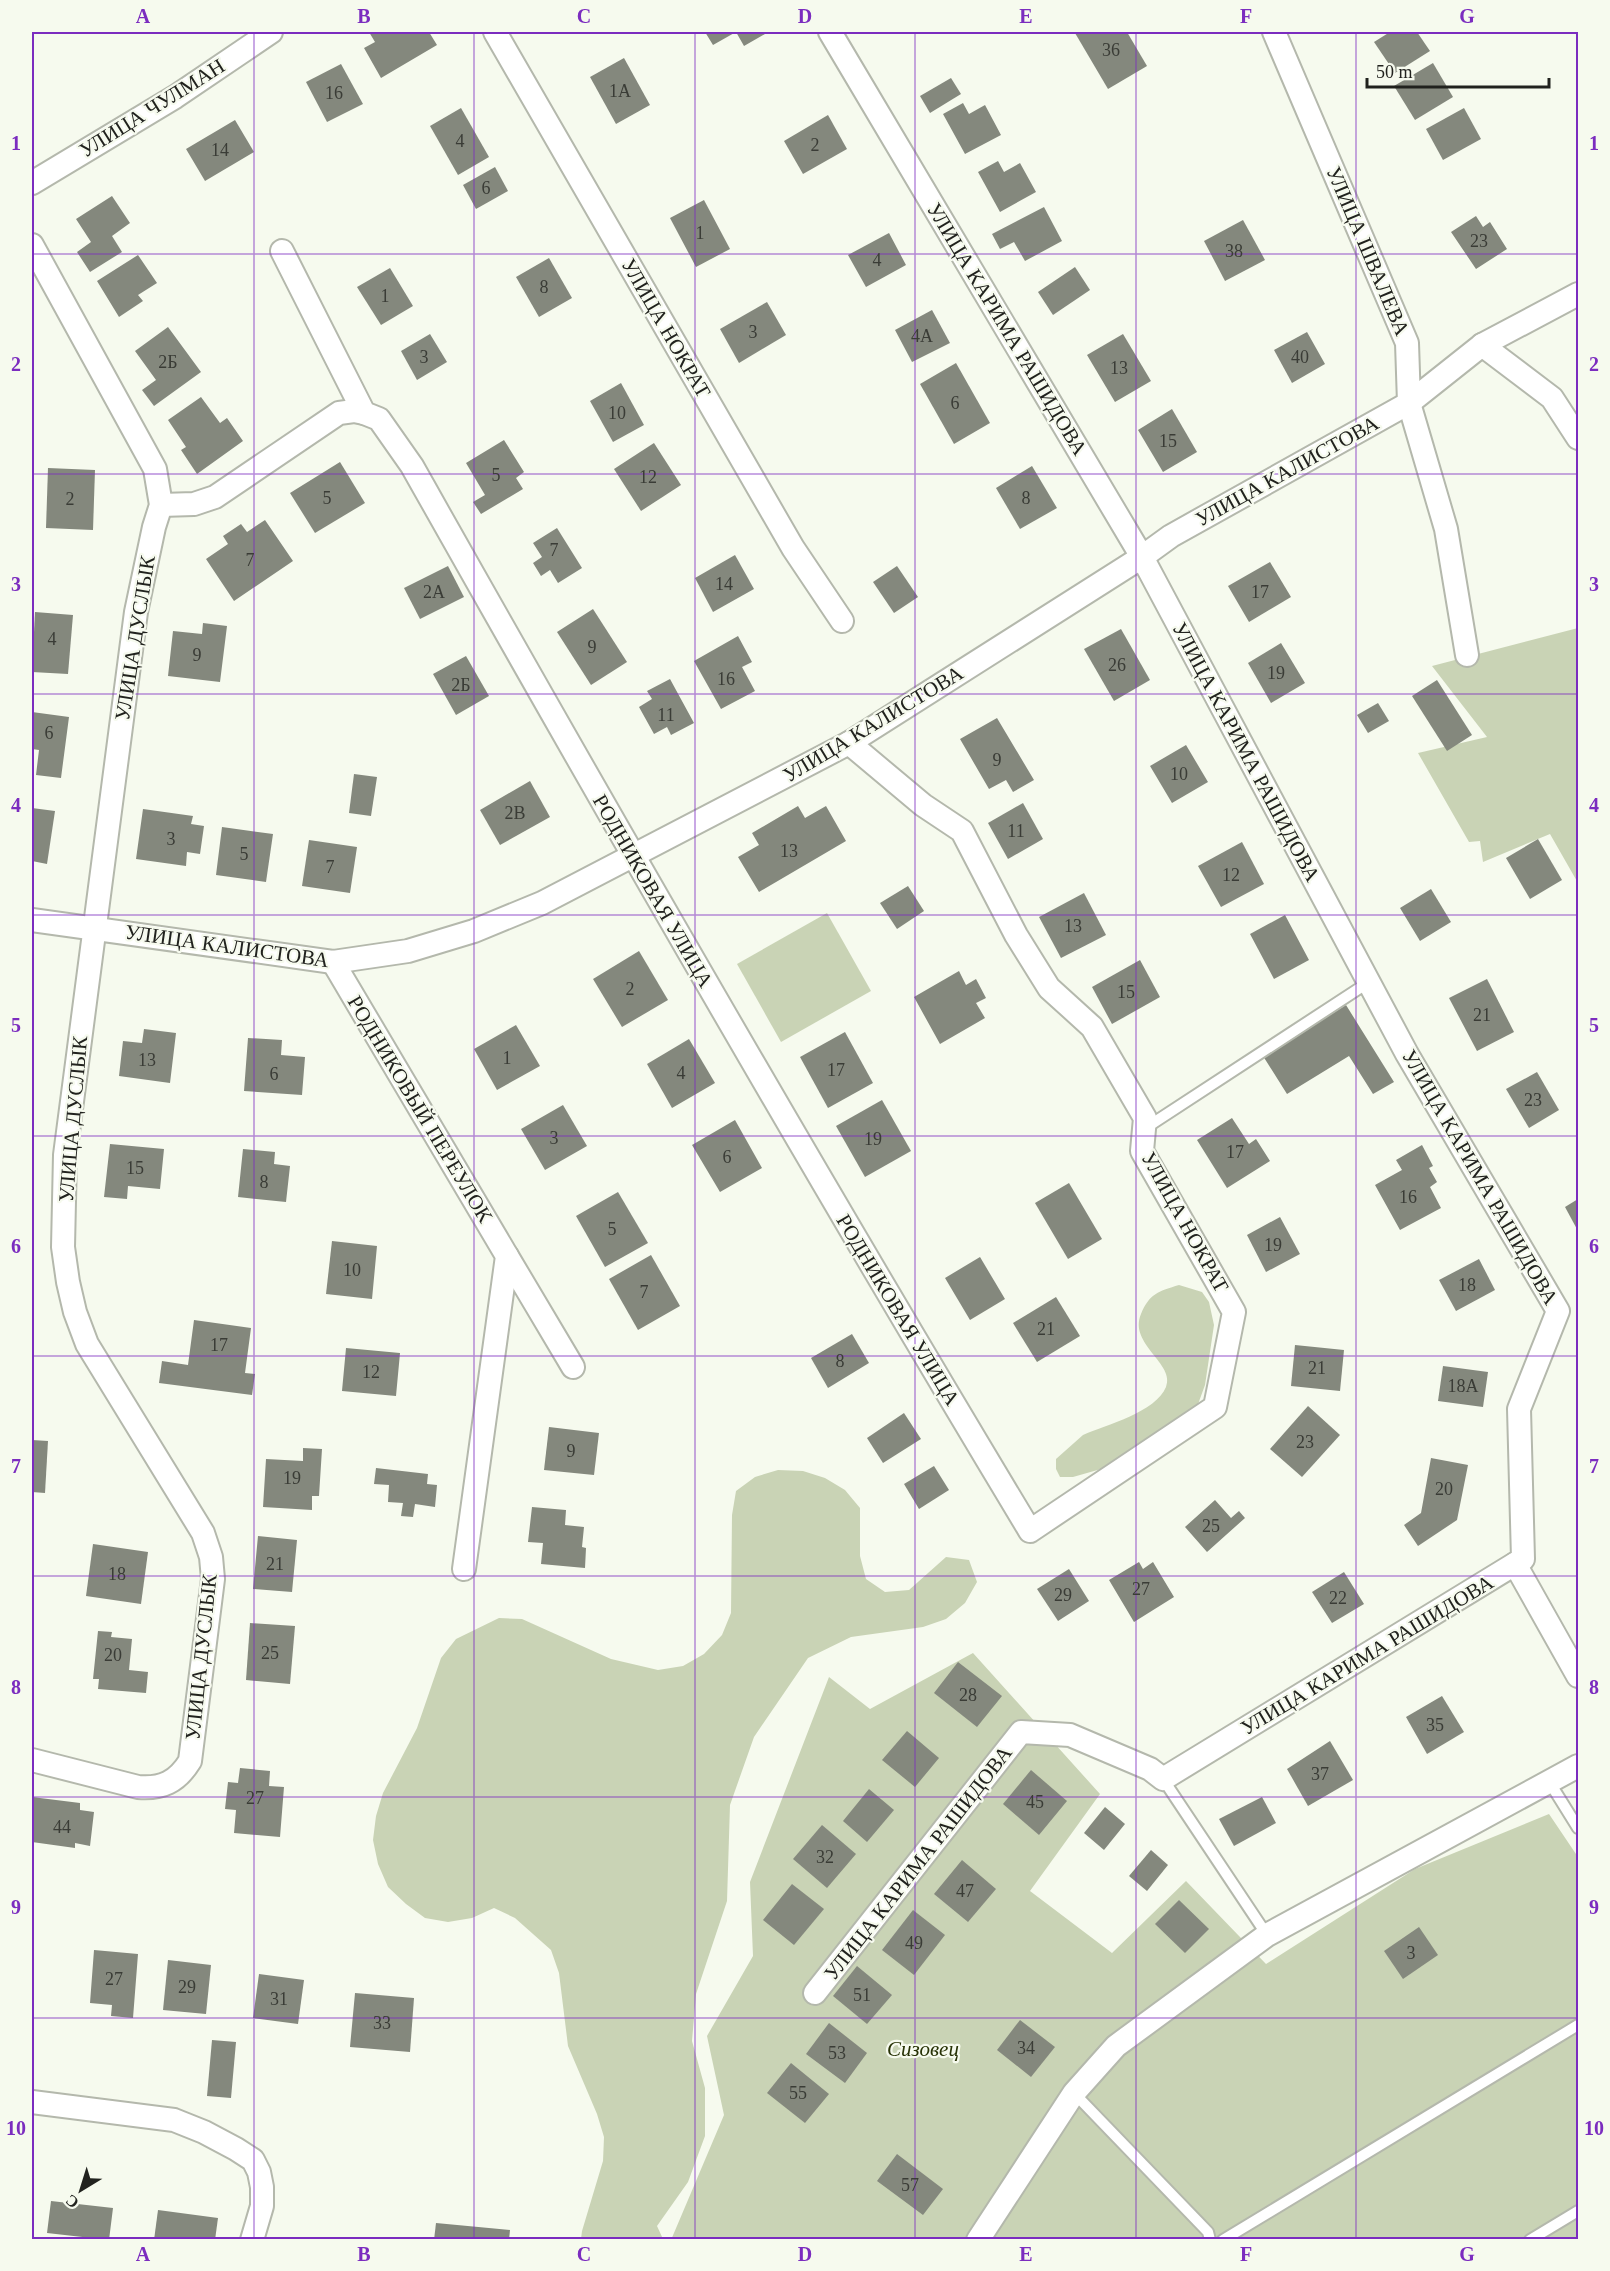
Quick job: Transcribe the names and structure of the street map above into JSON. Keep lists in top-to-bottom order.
{
  "streets": {
    "street": [
      "УЛИЦА ЧУЛМАН",
      "УЛИЦА ШВАЛЕВА",
      "УЛИЦА НОКРАТ",
      "УЛИЦА КАРИМА РАШИДОВА",
      "УЛИЦА КАЛИСТОВА",
      "УЛИЦА ДУСЛЫК",
      "РОДНИКОВАЯ УЛИЦА",
      "РОДНИКОВЫЙ ПЕРЕУЛОК"
    ]
  },
  "crossings": [
    ["УЛИЦА ШВАЛЕВА", "УЛИЦА КАЛИСТОВА"],
    ["УЛИЦА НОКРАТ", "УЛИЦА КАЛИСТОВА"],
    ["УЛИЦА НОКРАТ", "РОДНИКОВАЯ УЛИЦА"],
    ["УЛИЦА КАРИМА РАШИДОВА", "УЛИЦА КАЛИСТОВА"],
    ["УЛИЦА КАЛИСТОВА", "УЛИЦА ДУСЛЫК"],
    ["УЛИЦА КАЛИСТОВА", "РОДНИКОВАЯ УЛИЦА"],
    ["УЛИЦА КАЛИСТОВА", "РОДНИКОВЫЙ ПЕРЕУЛОК"]
  ],
  "parks": ["Сизовец"],
  "house_numbers": [
    "36",
    "1А",
    "16",
    "4",
    "2",
    "14",
    "6",
    "1",
    "23",
    "38",
    "4",
    "8",
    "1",
    "3",
    "4А",
    "3",
    "40",
    "2Б",
    "13",
    "6",
    "10",
    "15",
    "5",
    "12",
    "5",
    "8",
    "2",
    "7",
    "7",
    "14",
    "2А",
    "17",
    "4",
    "9",
    "9",
    "26",
    "19",
    "16",
    "2Б",
    "11",
    "6",
    "9",
    "10",
    "2В",
    "11",
    "3",
    "13",
    "5",
    "7",
    "12",
    "13",
    "2",
    "15",
    "21",
    "1",
    "13",
    "17",
    "4",
    "6",
    "23",
    "3",
    "19",
    "17",
    "6",
    "15",
    "8",
    "16",
    "5",
    "19",
    "10",
    "18",
    "7",
    "21",
    "17",
    "8",
    "21",
    "12",
    "18А",
    "23",
    "9",
    "19",
    "20",
    "25",
    "21",
    "18",
    "27",
    "29",
    "22",
    "25",
    "20",
    "28",
    "35",
    "37",
    "27",
    "45",
    "44",
    "32",
    "47",
    "49",
    "3",
    "27",
    "29",
    "51",
    "31",
    "33",
    "34",
    "53",
    "55",
    "57"
  ],
  "scale_bar": "50 m",
  "north": "bottom left",
  "grid": {
    "columns": [
      "A",
      "B",
      "C",
      "D",
      "E",
      "F",
      "G"
    ],
    "rows": [
      "1",
      "2",
      "3",
      "4",
      "5",
      "6",
      "7",
      "8",
      "9",
      "10"
    ]
  }
}
